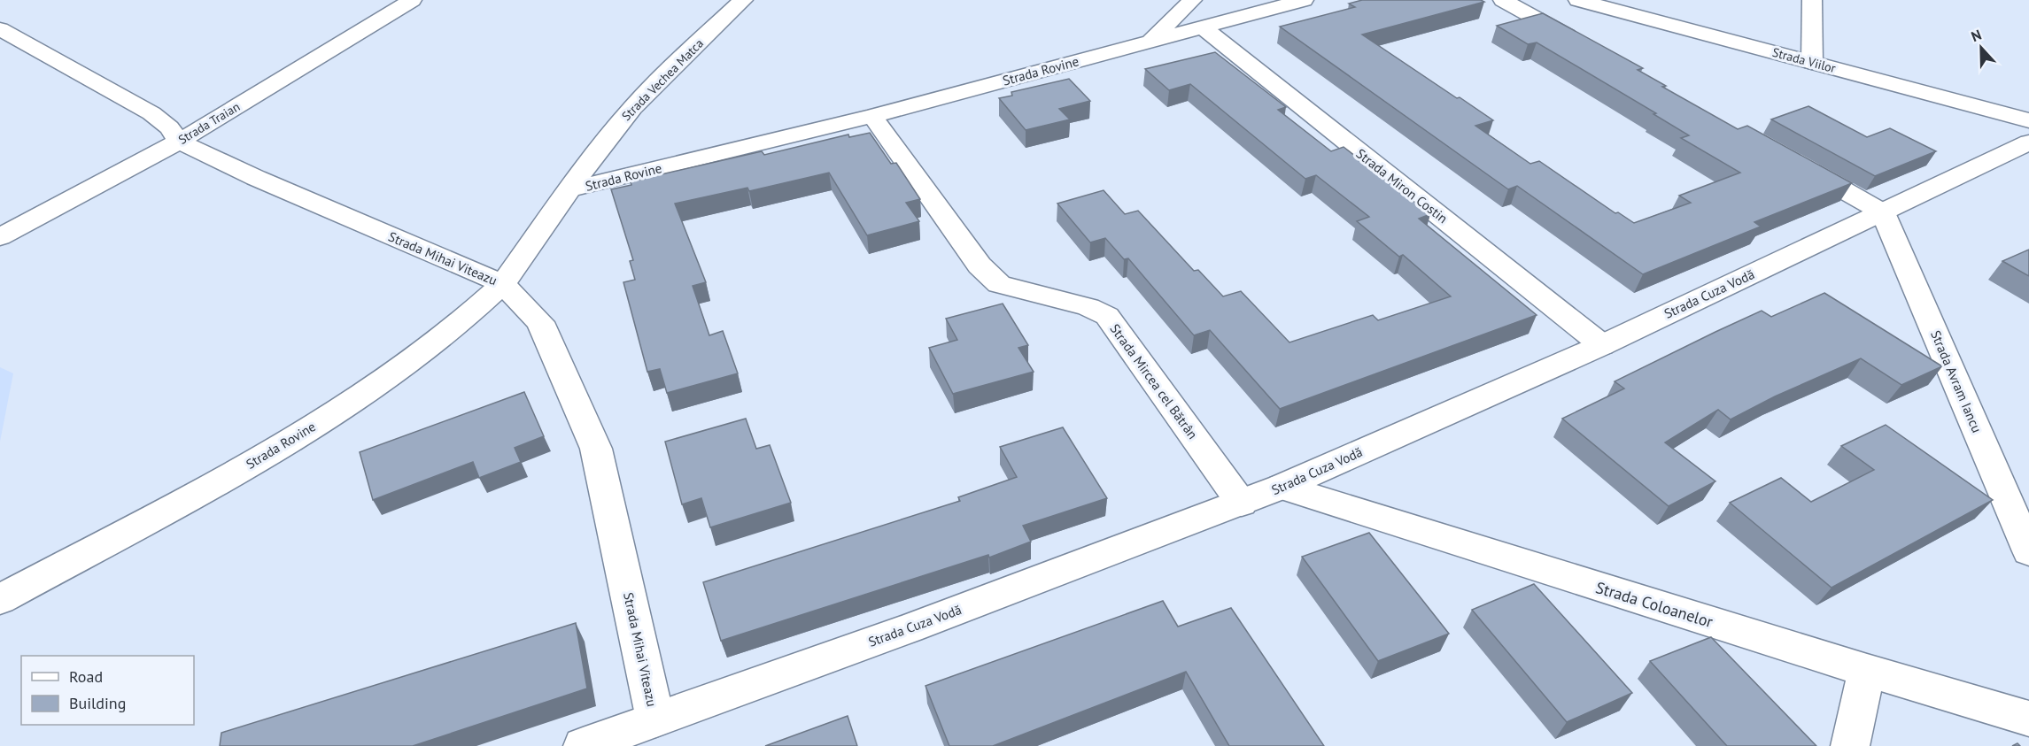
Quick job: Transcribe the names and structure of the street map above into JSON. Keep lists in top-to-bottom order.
{
  "streets": {
    "street": [
      "Strada Viilor",
      "Strada Rovine",
      "Strada Vechea Matca",
      "Strada Traian",
      "Strada Miron Costin",
      "Strada Mihai Viteazu",
      "Strada Cuza Vodă",
      "Strada Mircea cel Bătrân",
      "Strada Avram Iancu",
      "Strada Coloanelor"
    ]
  },
  "crossings": [
    ["Strada Rovine", "Strada Vechea Matca"],
    ["Strada Rovine", "Strada Miron Costin"],
    ["Strada Rovine", "Strada Mihai Viteazu"],
    ["Strada Rovine", "Strada Mircea cel Bătrân"],
    ["Strada Traian", "Strada Mihai Viteazu"],
    ["Strada Miron Costin", "Strada Cuza Vodă"],
    ["Strada Mihai Viteazu", "Strada Cuza Vodă"],
    ["Strada Cuza Vodă", "Strada Mircea cel Bătrân"],
    ["Strada Cuza Vodă", "Strada Avram Iancu"],
    ["Strada Cuza Vodă", "Strada Coloanelor"]
  ],
  "legend": ["Road", "Building"],
  "north": "top"
}
